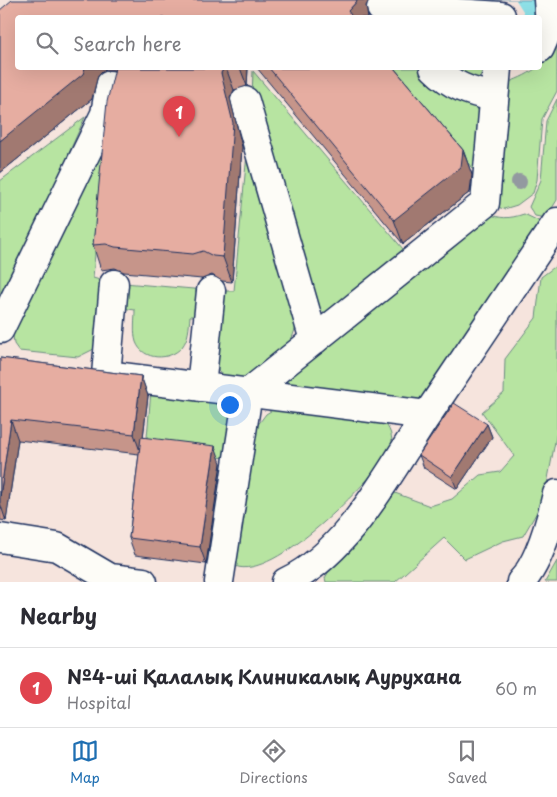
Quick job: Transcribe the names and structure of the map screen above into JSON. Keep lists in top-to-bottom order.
{
  "page": {
    "search": "Search here",
    "pins": "1",
    "heading": "Nearby",
    "list": [
      {
        "mark": "1",
        "name": "№4-ші Қалалық Клиникалық Аурухана",
        "note": "Hospital",
        "value": "60 m"
      }
    ],
    "nav": ["Map", "Directions", "Saved"]
  }
}
